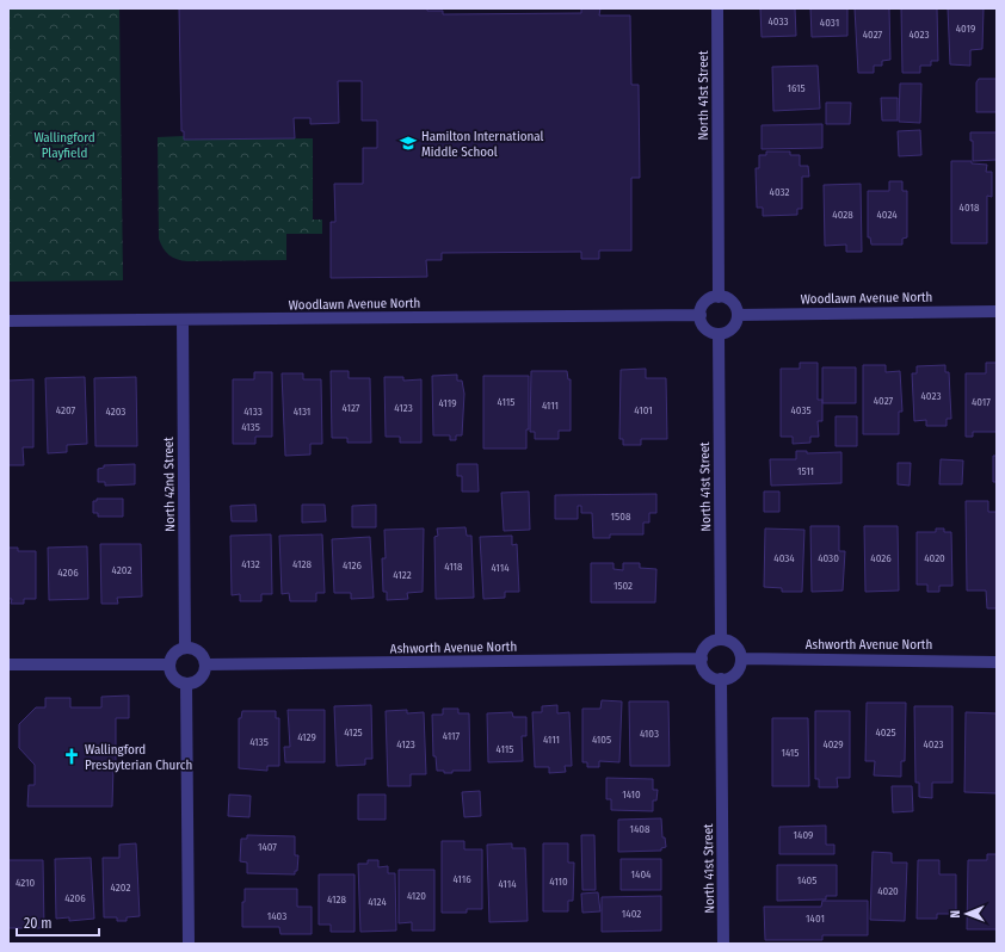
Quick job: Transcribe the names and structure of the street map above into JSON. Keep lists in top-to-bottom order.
{
  "streets": {
    "street": [
      "North 41st Street",
      "Woodlawn Avenue North",
      "North 42nd Street",
      "Ashworth Avenue North"
    ]
  },
  "crossings": [
    ["North 41st Street", "Woodlawn Avenue North"],
    ["North 41st Street", "Ashworth Avenue North"],
    ["Woodlawn Avenue North", "North 42nd Street"],
    ["North 42nd Street", "Ashworth Avenue North"]
  ],
  "parks": ["Wallingford Playfield"],
  "places": {
    "school or university": ["Hamilton International Middle School"],
    "church": ["Wallingford Presbyterian Church"]
  },
  "house_numbers": [
    "4033",
    "4031",
    "4019",
    "4027",
    "4023",
    "1615",
    "4032",
    "4018",
    "4028",
    "4024",
    "4023",
    "4027",
    "4115",
    "4017",
    "4119",
    "4111",
    "4127",
    "4123",
    "4207",
    "4101",
    "4035",
    "4203",
    "4133",
    "4131",
    "4135",
    "1511",
    "1508",
    "4034",
    "4030",
    "4026",
    "4020",
    "4132",
    "4128",
    "4126",
    "4118",
    "4114",
    "4202",
    "4206",
    "4122",
    "1502",
    "4125",
    "4025",
    "4103",
    "4117",
    "4129",
    "4111",
    "4105",
    "4135",
    "4123",
    "4029",
    "4023",
    "4115",
    "1415",
    "1410",
    "1408",
    "1409",
    "1407",
    "1404",
    "4116",
    "1405",
    "4110",
    "4210",
    "4114",
    "4202",
    "4020",
    "4120",
    "4206",
    "4128",
    "4124",
    "1402",
    "1403",
    "1401"
  ],
  "scale_bar": "20 m",
  "north": "left"
}
